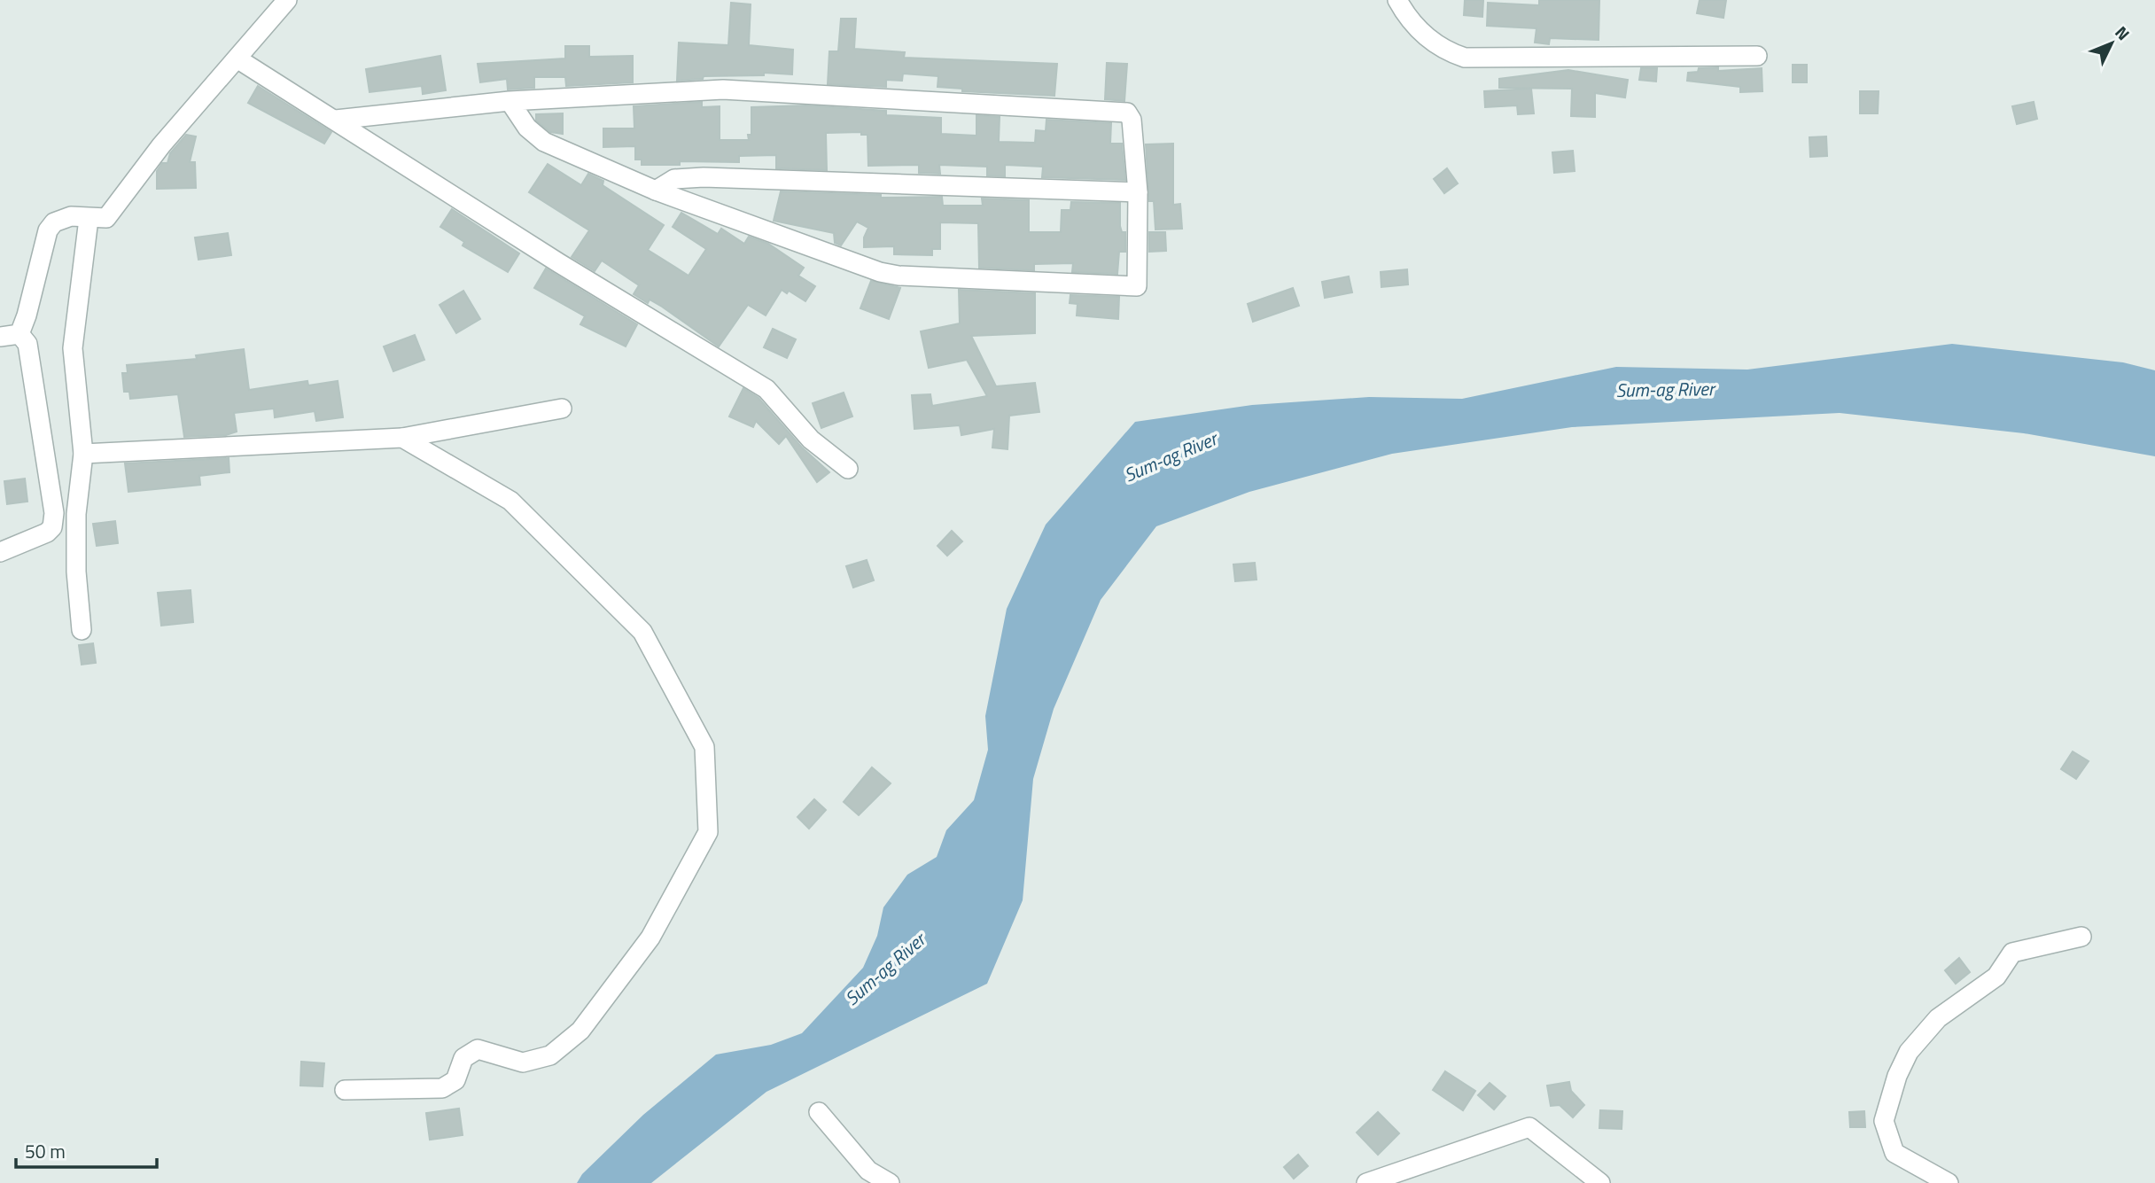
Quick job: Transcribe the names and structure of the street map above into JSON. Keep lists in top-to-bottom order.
{
  "water": ["Sum-ag River"],
  "scale_bar": "50 m",
  "north": "top right"
}
